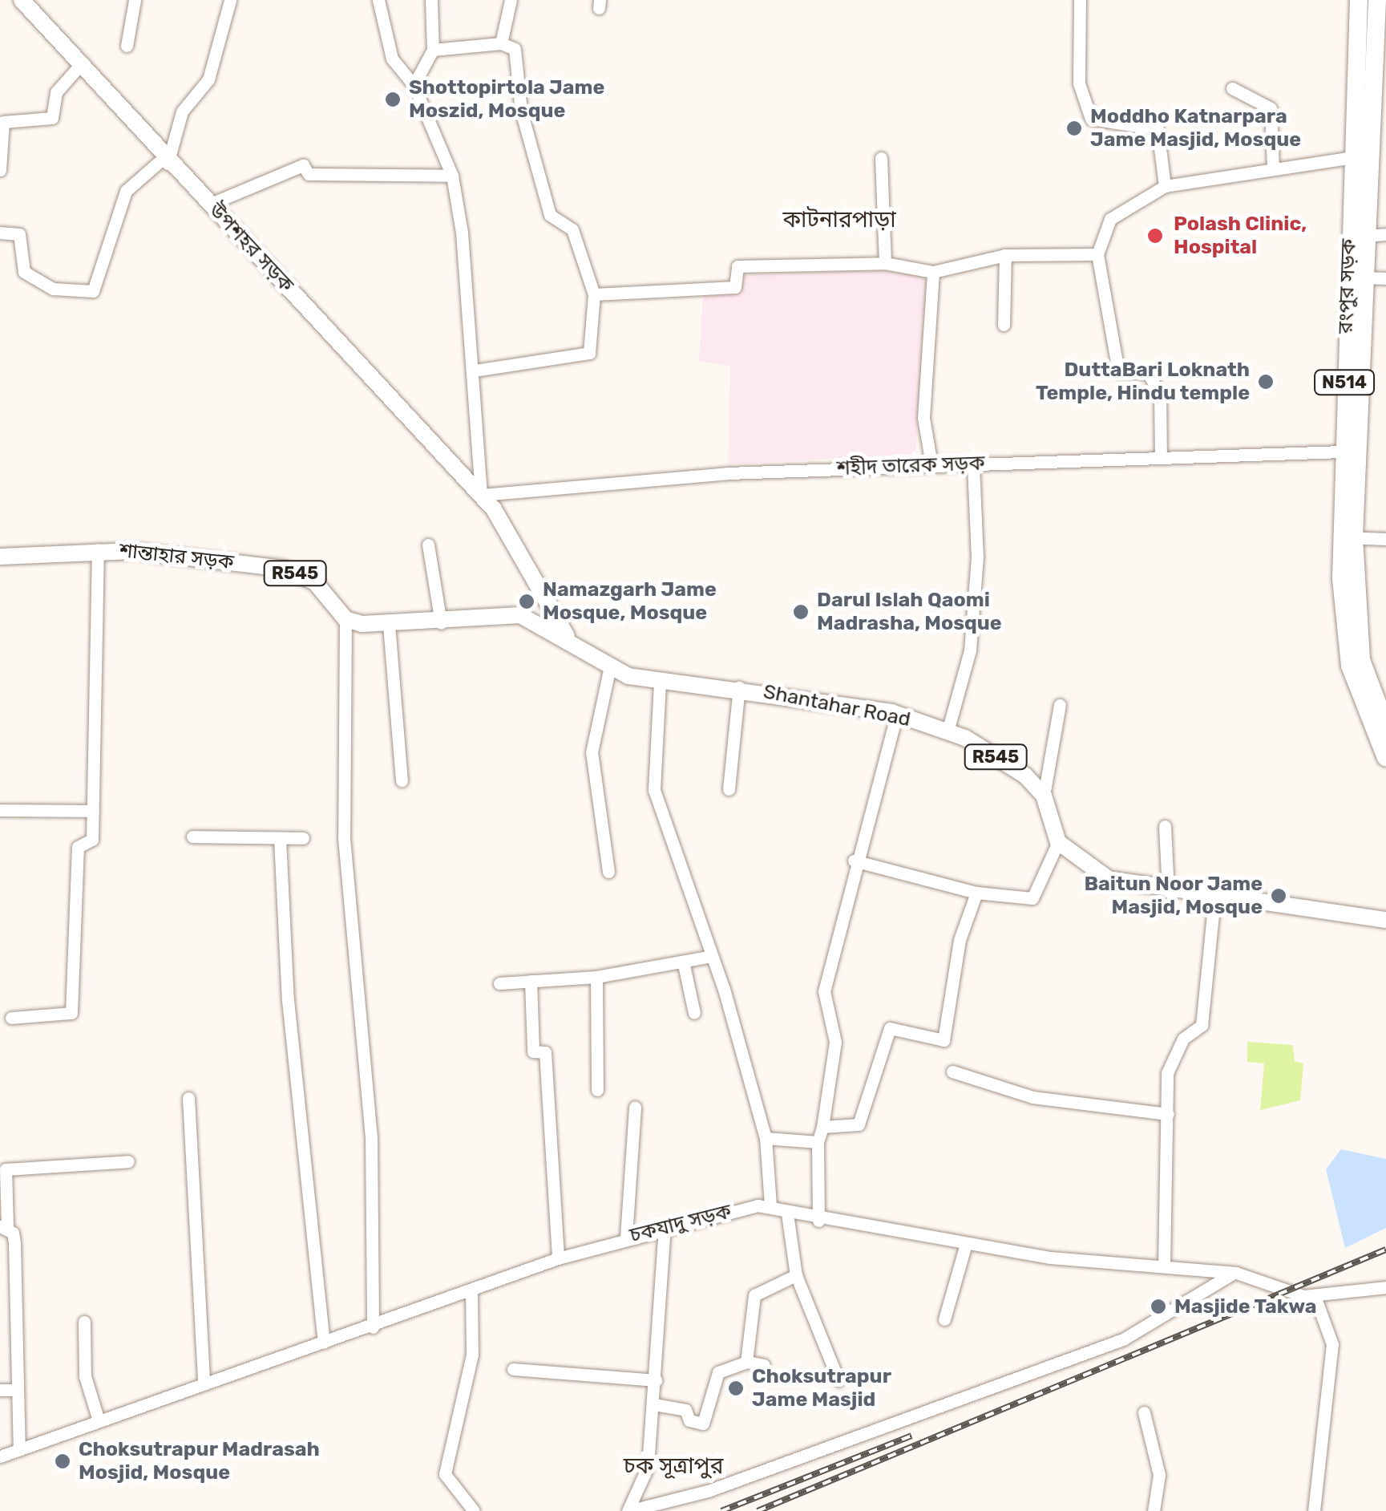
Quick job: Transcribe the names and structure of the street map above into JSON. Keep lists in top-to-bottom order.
{
  "streets": {
    "highway": ["রংপুর সড়ক", "N514"],
    "main road": [
      "উপশহর সড়ক",
      "শান্তাহার সড়ক",
      "R545",
      "Shantahar Road"
    ],
    "street": ["শহীদ তারেক সড়ক", "চকযাদু সড়ক"]
  },
  "crossings": [
    ["উপশহর সড়ক", "শহীদ তারেক সড়ক"],
    ["উপশহর সড়ক", "R545"],
    ["উপশহর সড়ক", "Shantahar Road"],
    ["রংপুর সড়ক", "N514"],
    ["রংপুর সড়ক", "শহীদ তারেক সড়ক"],
    ["N514", "শহীদ তারেক সড়ক"],
    ["শান্তাহার সড়ক", "R545"],
    ["R545", "Shantahar Road"]
  ],
  "districts": ["কাটনারপাড়া", "চক সূত্রাপুর"],
  "places": [
    "Shottopirtola Jame Moszid, Mosque",
    "Moddho Katnarpara Jame Masjid, Mosque",
    "Polash Clinic, Hospital",
    "DuttaBari Loknath Temple, Hindu temple",
    "Namazgarh Jame Mosque, Mosque",
    "Darul Islah Qaomi Madrasha, Mosque",
    "Baitun Noor Jame Masjid, Mosque",
    "Masjide Takwa",
    "Choksutrapur Jame Masjid",
    "Choksutrapur Madrasah Mosjid, Mosque"
  ]
}
